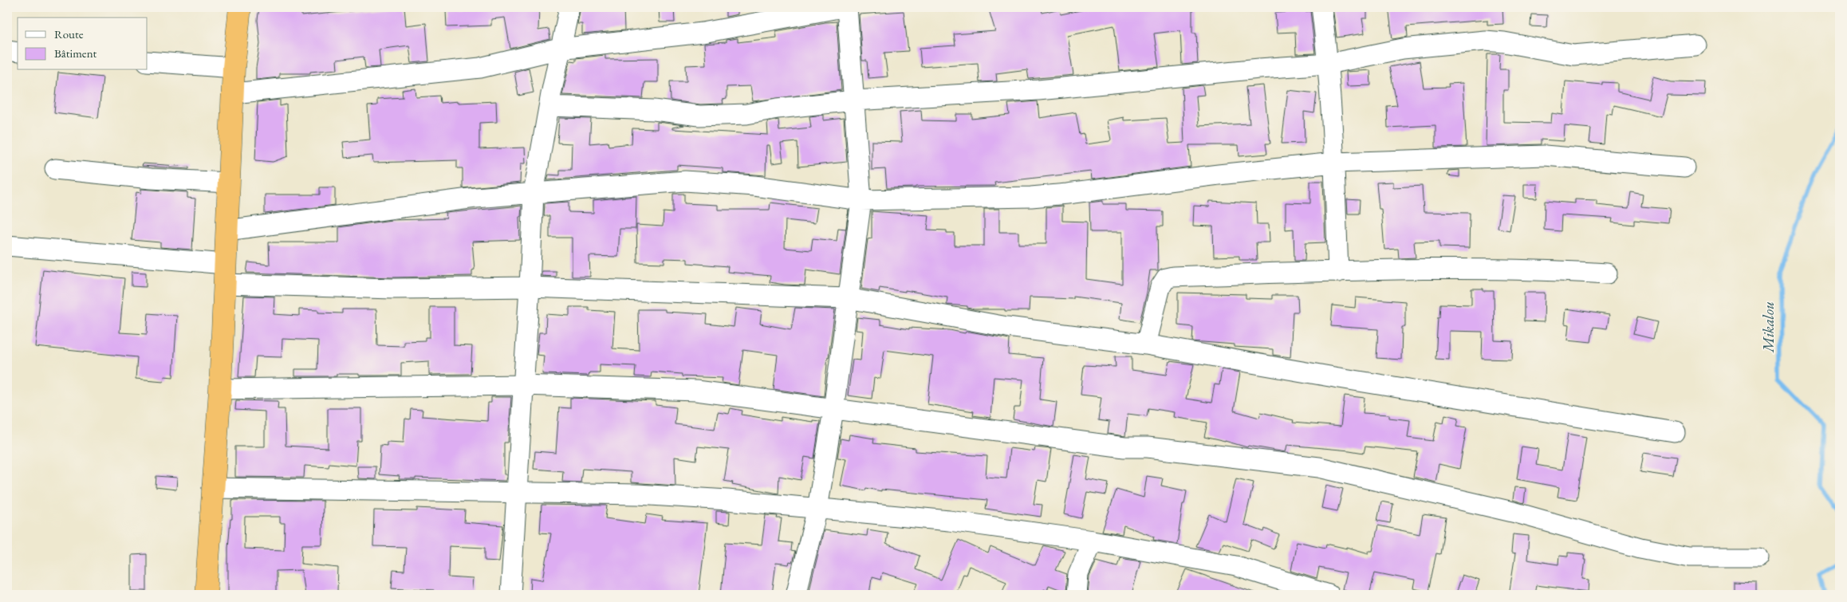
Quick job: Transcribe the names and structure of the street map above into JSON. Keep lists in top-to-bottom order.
{
  "water": ["Mikalou"],
  "legend": ["Route", "Bâtiment"]
}
